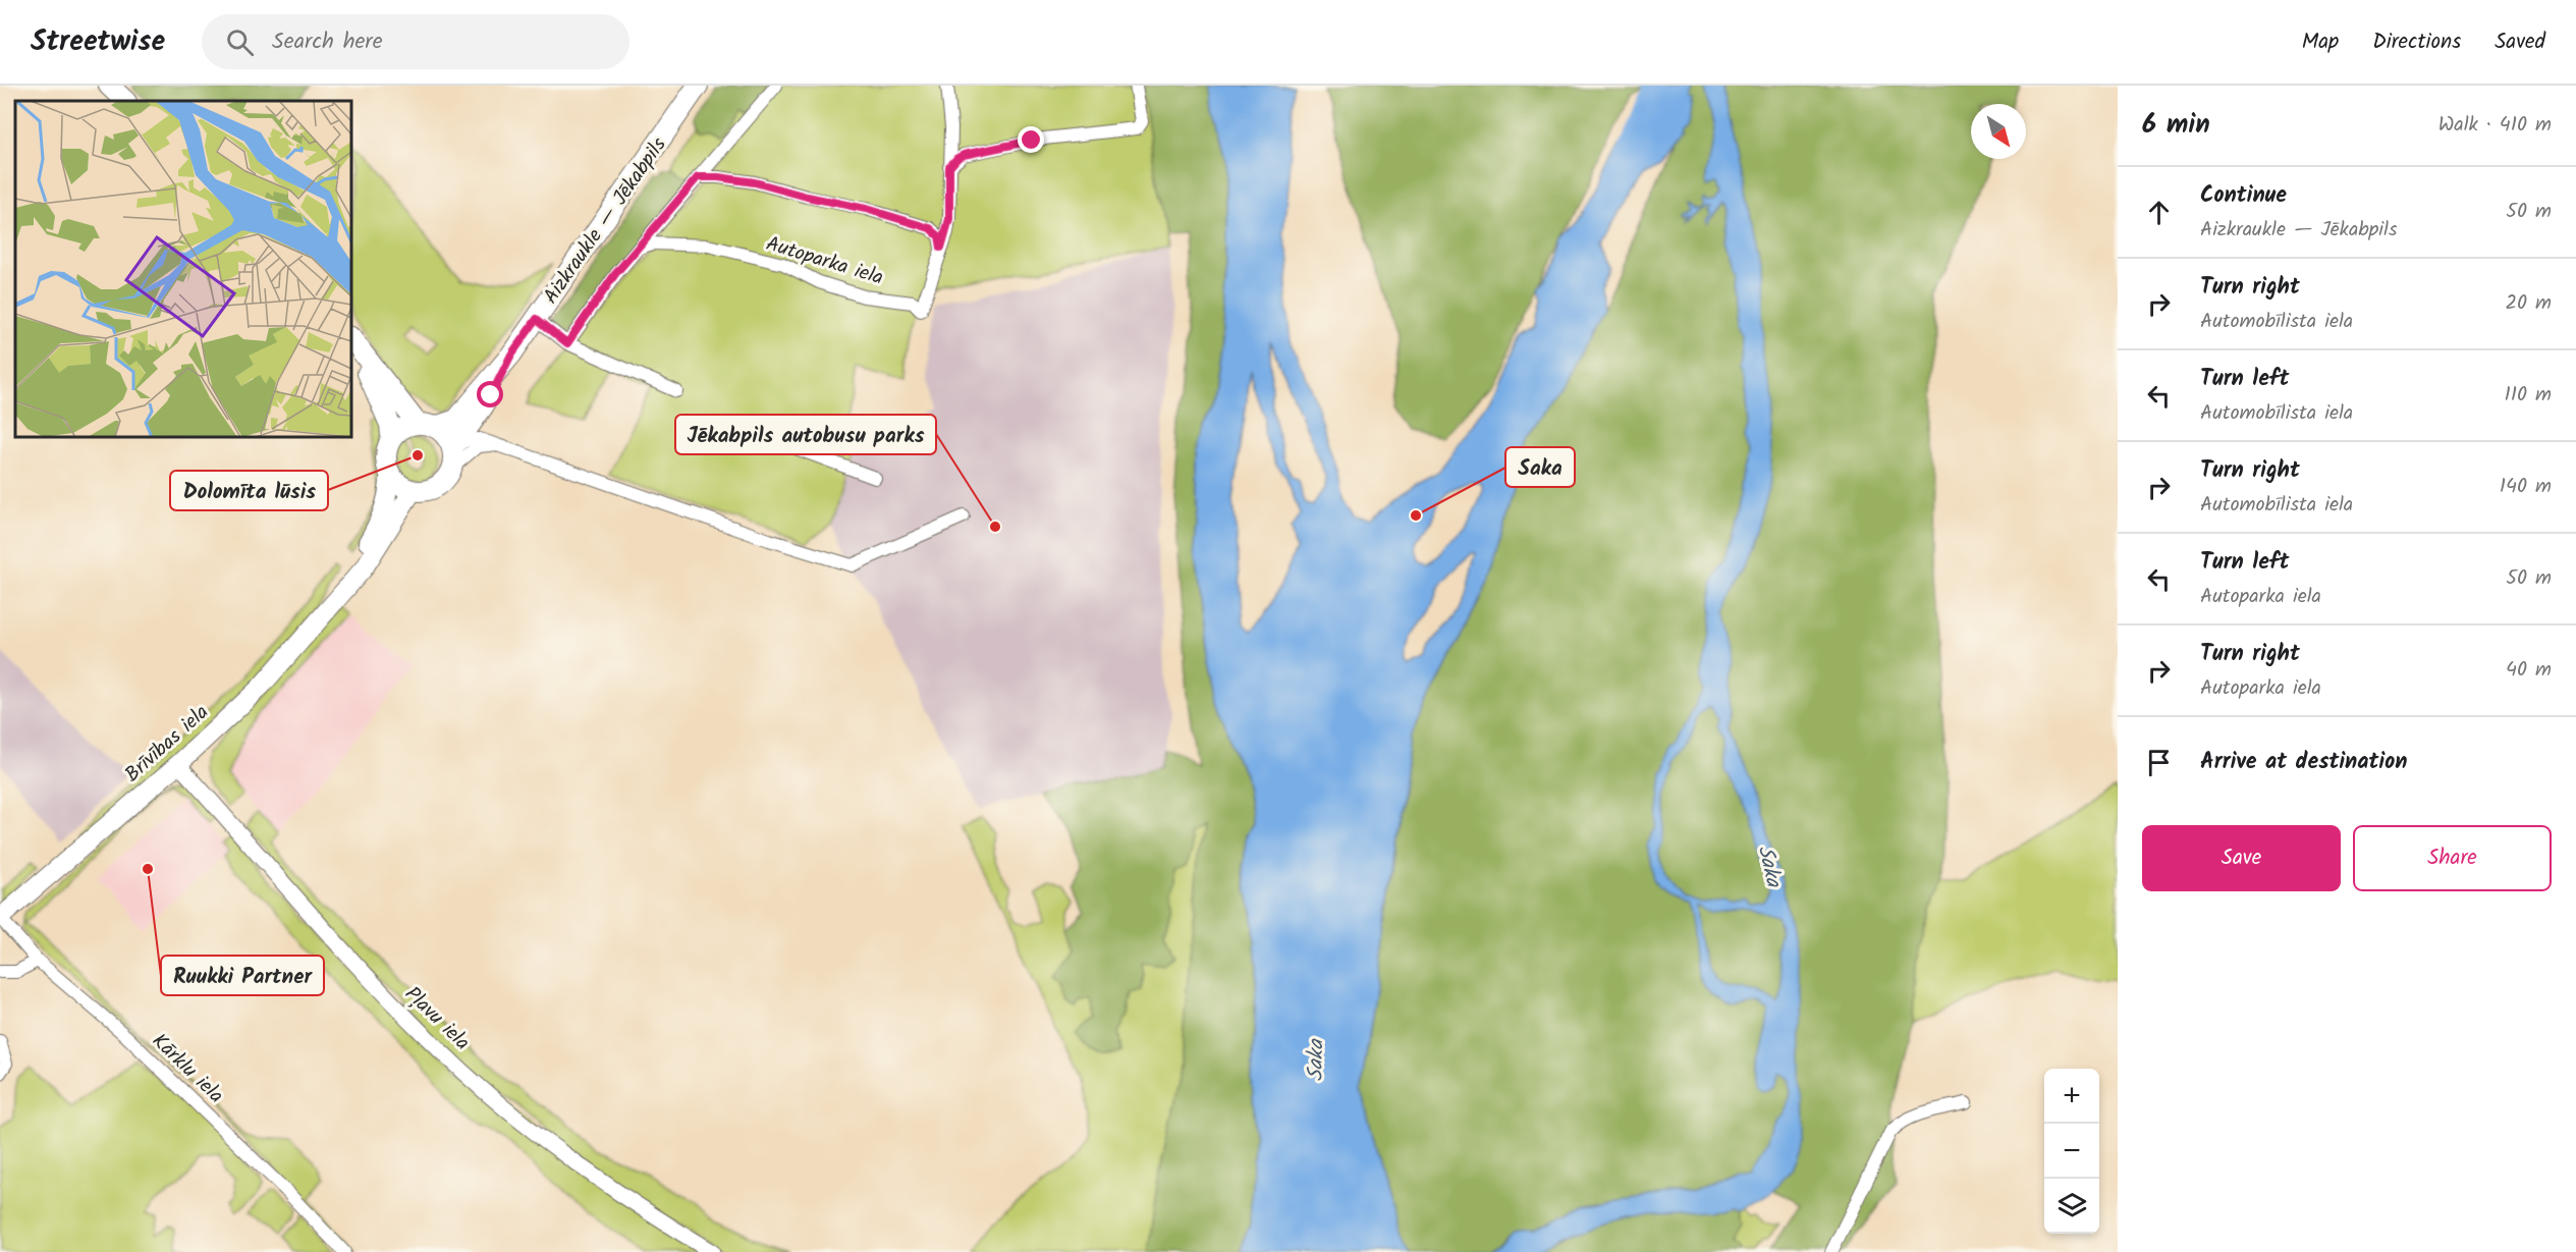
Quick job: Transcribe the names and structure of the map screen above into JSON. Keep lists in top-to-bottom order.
{
  "streets": {
    "main road": ["Aizkraukle — Jēkabpils", "Brīvības iela"],
    "street": ["Autoparka iela", "Pļavu iela", "Kārklu iela"]
  },
  "crossings": [
    ["Aizkraukle — Jēkabpils", "Brīvības iela"],
    ["Brīvības iela", "Pļavu iela"],
    ["Brīvības iela", "Kārklu iela"]
  ],
  "water": ["Saka"],
  "places": [
    "Dolomīta lūsis",
    "Saka",
    "Jēkabpils autobusu parks",
    "Ruukki Partner"
  ],
  "north": "bottom right",
  "page": {
    "header": "Streetwise",
    "search": "Search here",
    "nav": ["Map", "Directions", "Saved"],
    "heading": ["6 min", "Walk · 410 m"],
    "list": [
      ["Continue", "Aizkraukle — Jēkabpils", "50 m"],
      ["Turn right", "Automobīlista iela", "20 m"],
      ["Turn left", "Automobīlista iela", "110 m"],
      ["Turn right", "Automobīlista iela", "140 m"],
      ["Turn left", "Autoparka iela", "50 m"],
      ["Turn right", "Autoparka iela", "40 m"],
      "Arrive at destination"
    ],
    "buttons": ["Save", "Share"],
    "map_buttons": ["+", "−"]
  }
}
